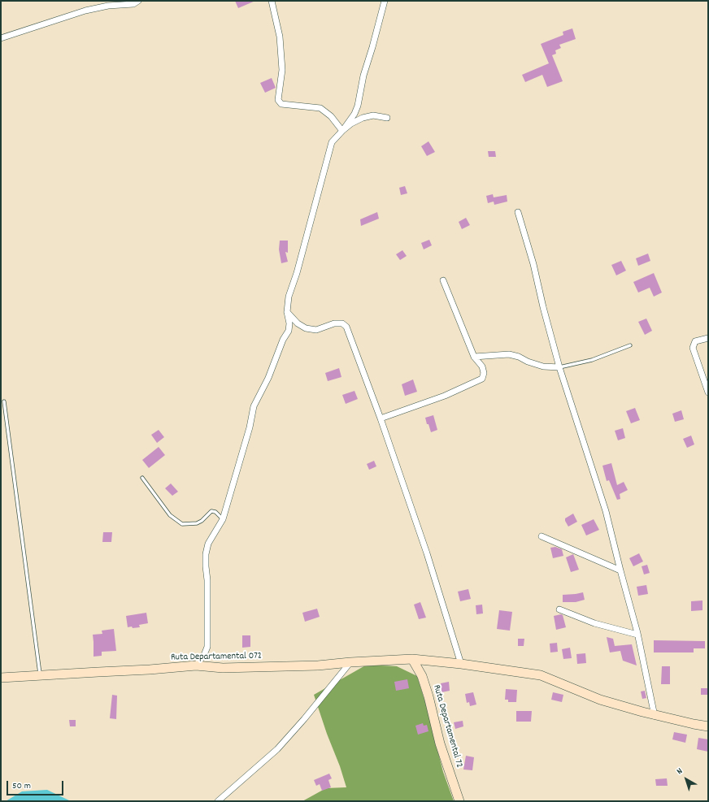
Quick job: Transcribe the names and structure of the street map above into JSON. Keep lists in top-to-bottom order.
{
  "streets": {
    "main road": ["Ruta Departamental 072", "Ruta Departamental 72"]
  },
  "crossings": [
    ["Ruta Departamental 072", "Ruta Departamental 72"]
  ],
  "scale_bar": "50 m",
  "north": "top left"
}
